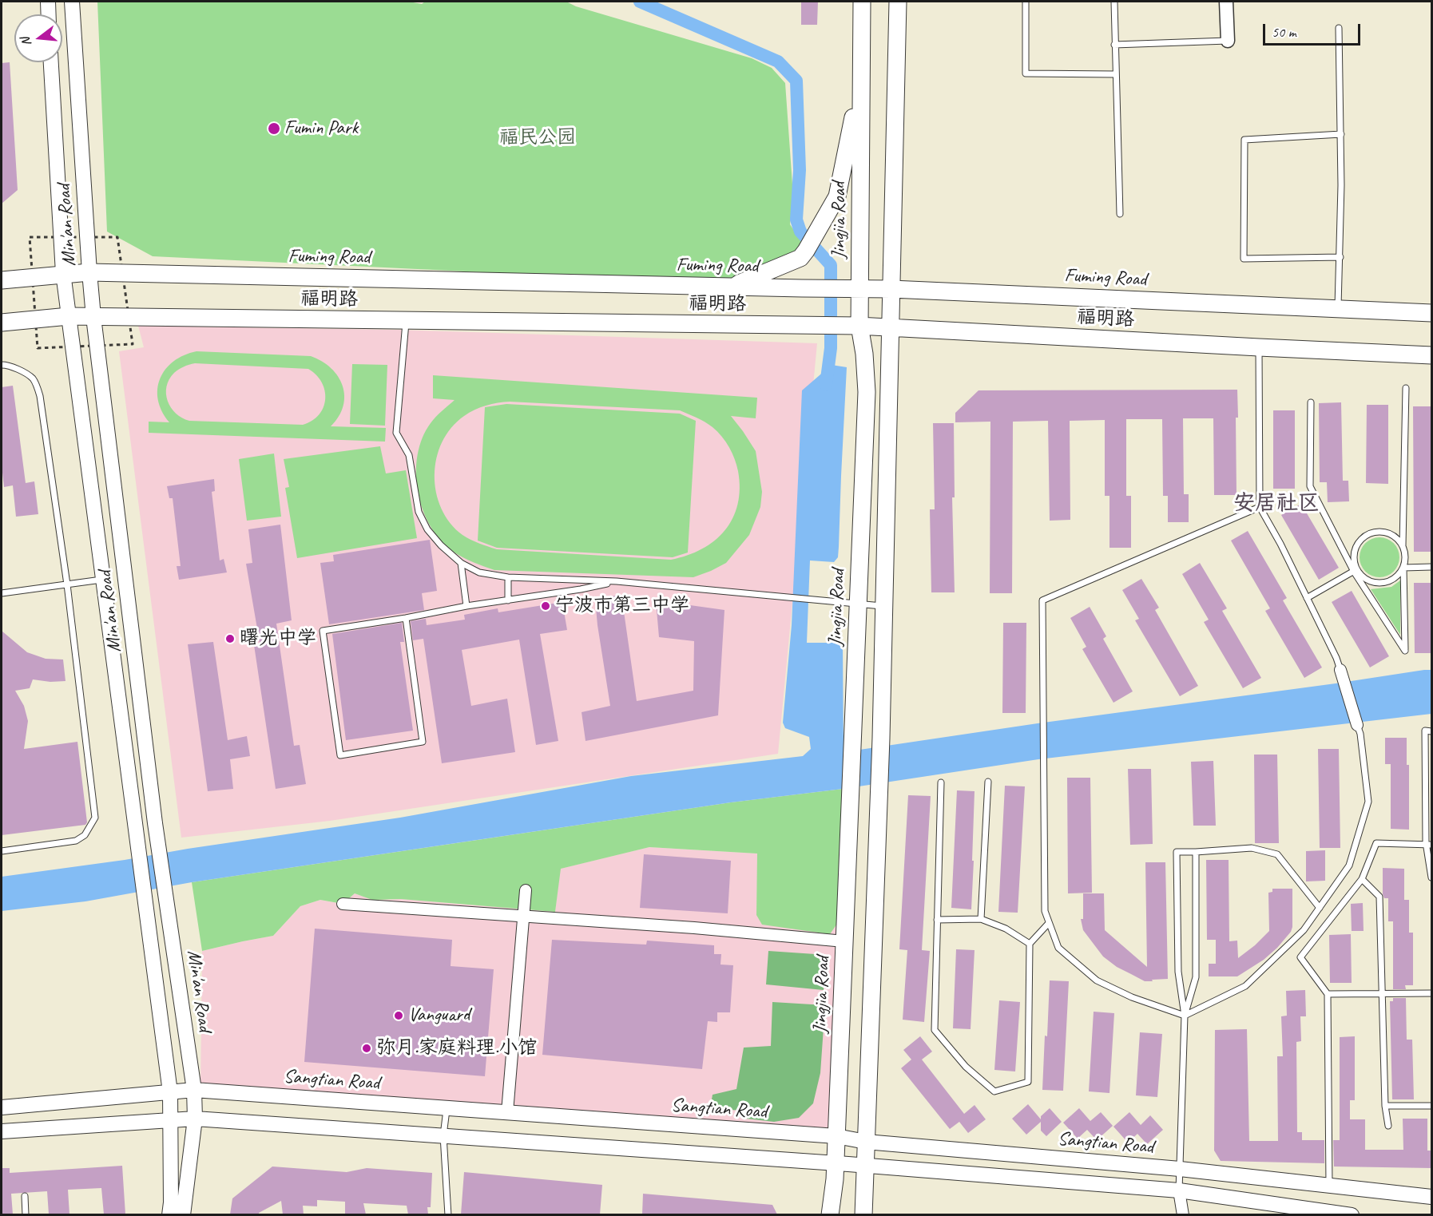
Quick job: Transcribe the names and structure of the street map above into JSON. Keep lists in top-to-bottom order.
{
  "streets": {
    "main road": [
      "Jingjia Road",
      "Min'an Road",
      "Fuming Road",
      "福明路",
      "Sangtian Road"
    ]
  },
  "crossings": [
    ["Jingjia Road", "Fuming Road"],
    ["Jingjia Road", "福明路"],
    ["Jingjia Road", "Sangtian Road"],
    ["Min'an Road", "Fuming Road"],
    ["Min'an Road", "福明路"],
    ["Min'an Road", "Sangtian Road"]
  ],
  "districts": ["安居社区"],
  "parks": ["福民公园"],
  "places": [
    "Fumin Park",
    "宁波市第三中学",
    "曙光中学",
    "Vanguard",
    "弥月.家庭料理.小馆"
  ],
  "scale_bar": "50 m",
  "north": "left"
}
